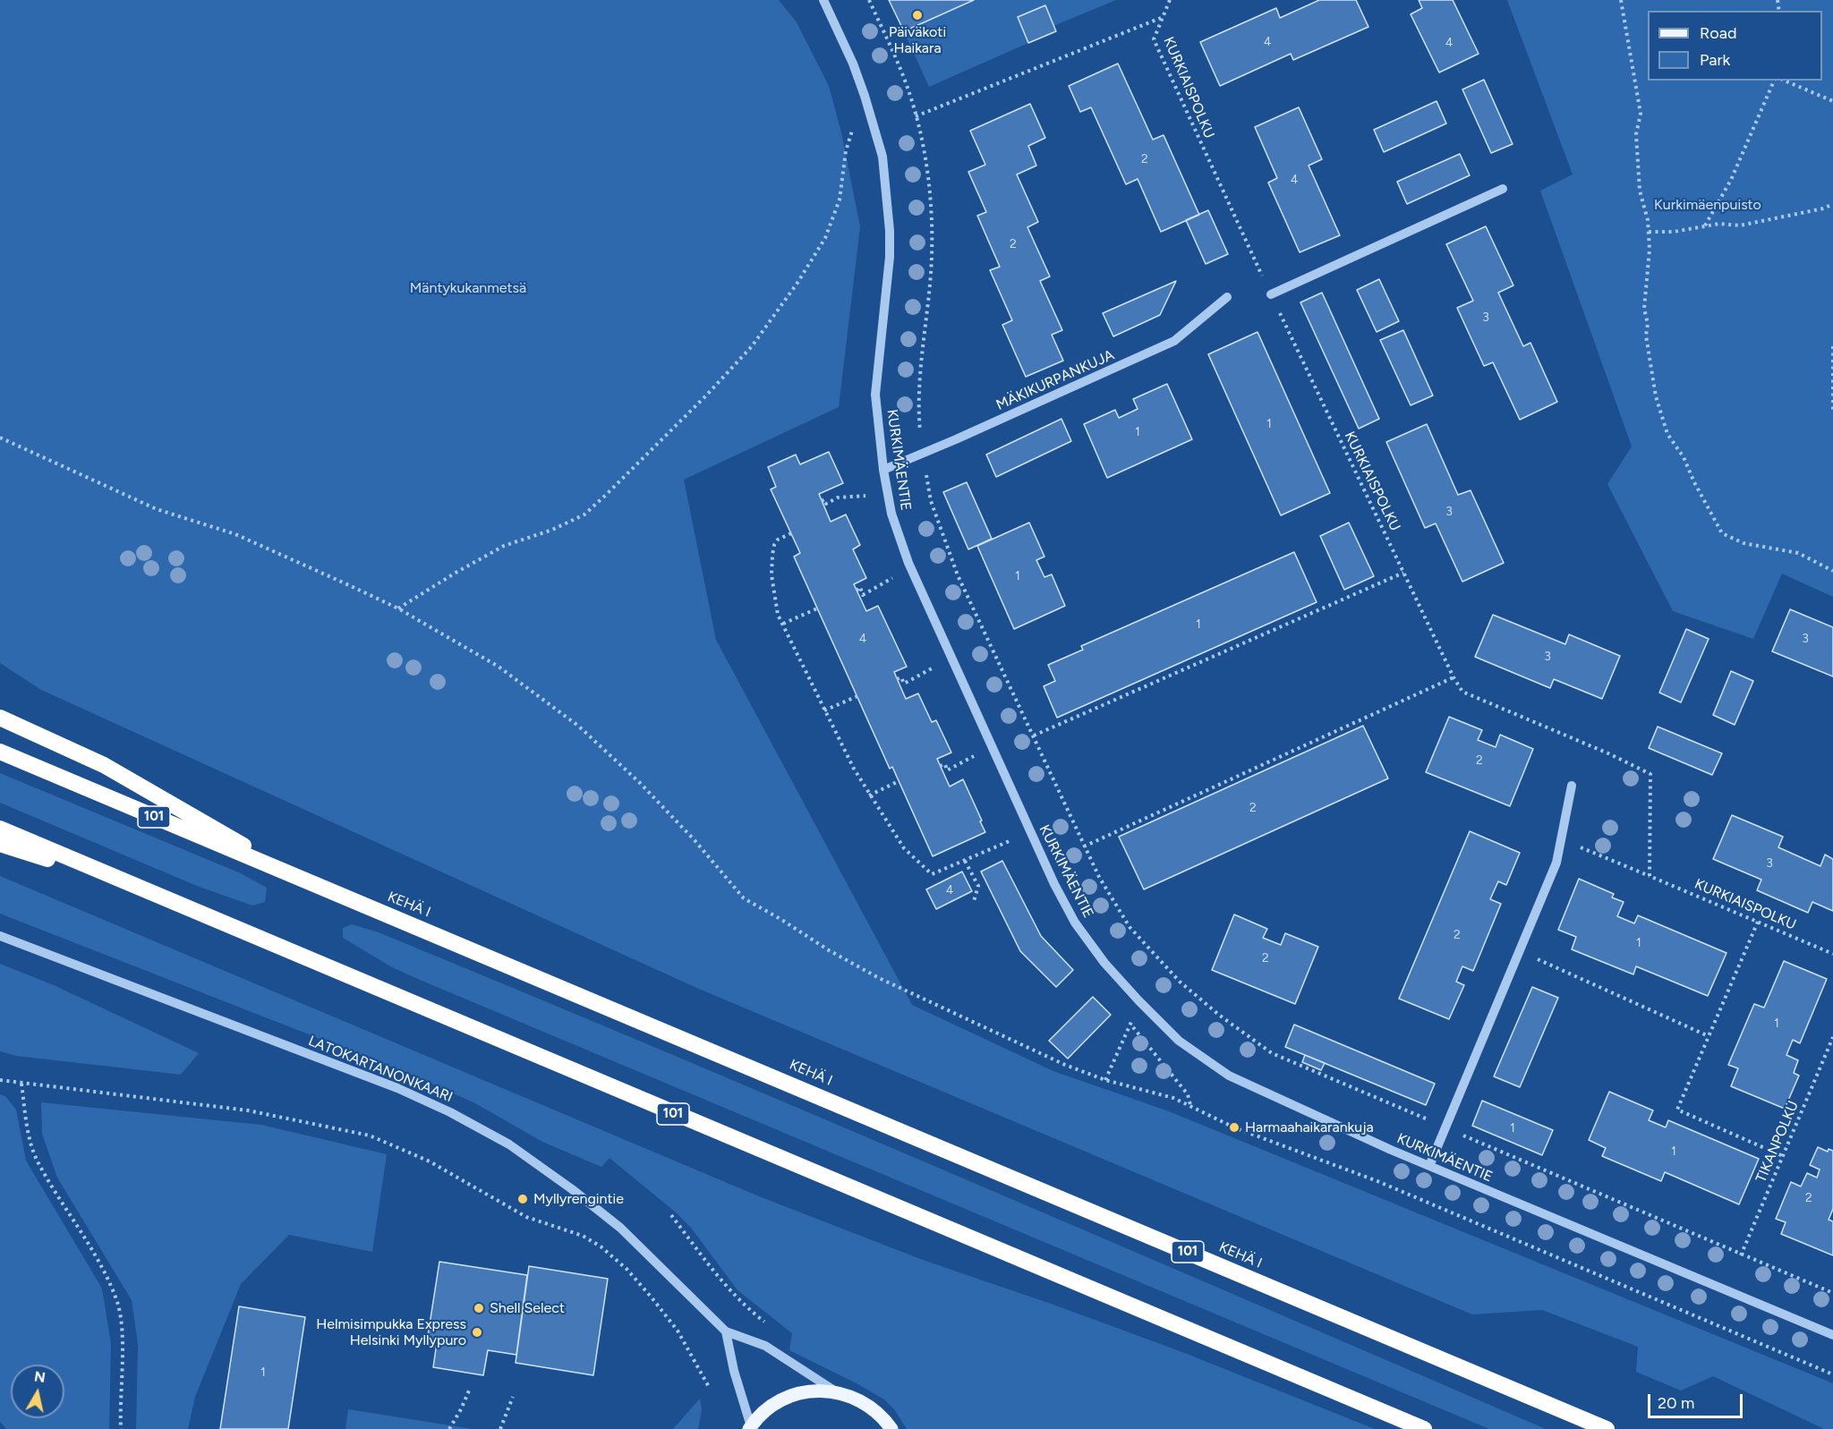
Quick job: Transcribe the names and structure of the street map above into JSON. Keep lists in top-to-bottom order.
{
  "streets": {
    "highway": ["101", "KEHÄ I"],
    "street": ["MÄKIKURPANKUJA", "KURKIMÄENTIE", "LATOKARTANONKAARI"],
    "path": ["KURKIAISPOLKU", "TIKANPOLKU"]
  },
  "crossings": [
    ["MÄKIKURPANKUJA", "KURKIMÄENTIE"]
  ],
  "parks": ["Kurkimäenpuisto", "Mäntykukanmetsä"],
  "places": [
    "Päiväkoti Haikara",
    "Harmaahaikarankuja",
    "Myllyrengintie",
    "Shell Select",
    "Helmisimpukka Express Helsinki Myllypuro"
  ],
  "house_numbers": [
    "4",
    "4",
    "2",
    "4",
    "2",
    "3",
    "1",
    "1",
    "3",
    "1",
    "1",
    "4",
    "3",
    "3",
    "2",
    "2",
    "3",
    "4",
    "2",
    "1",
    "2",
    "1",
    "1",
    "1",
    "2",
    "1"
  ],
  "legend": ["Road", "Park"],
  "scale_bar": "20 m",
  "north": "top"
}
